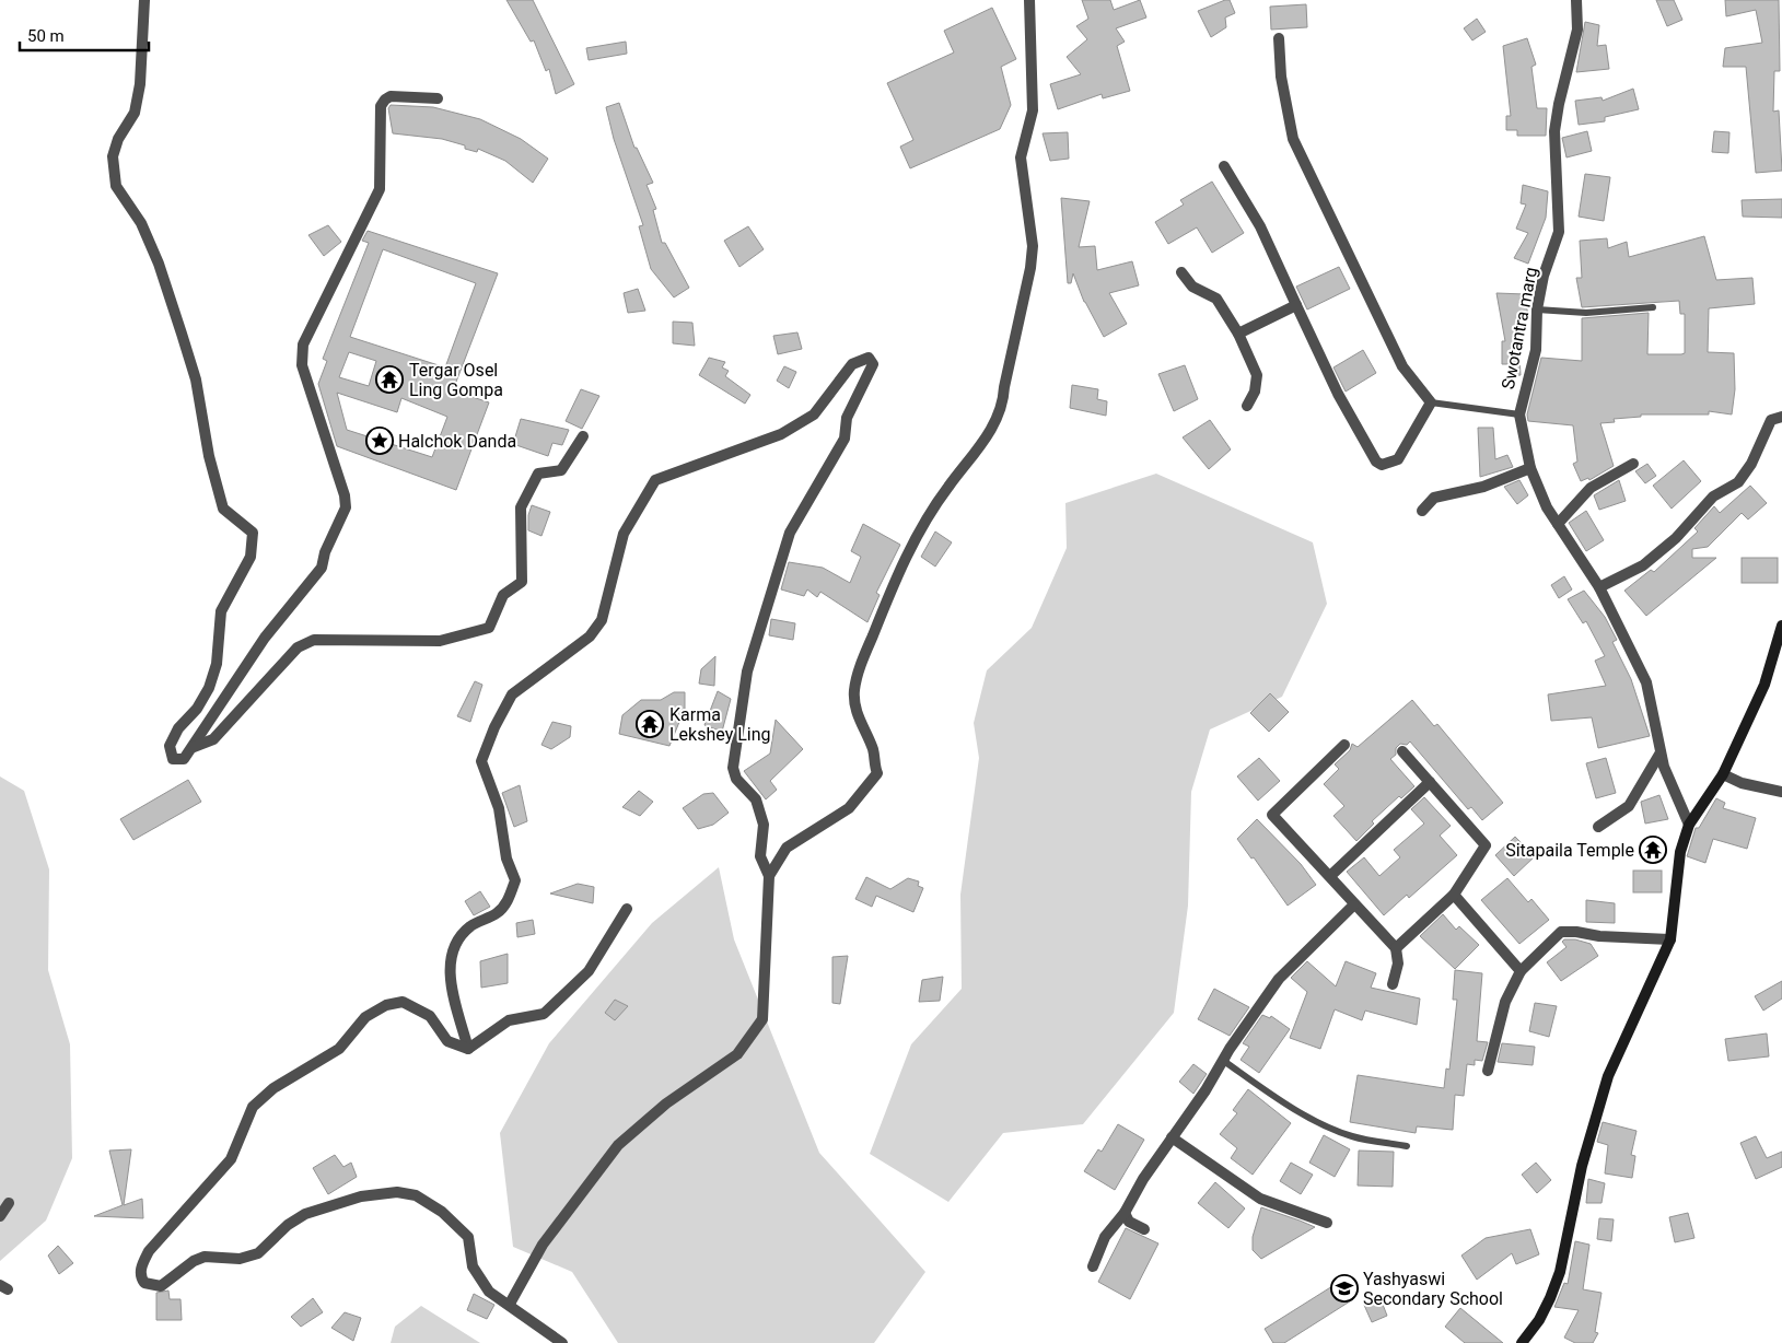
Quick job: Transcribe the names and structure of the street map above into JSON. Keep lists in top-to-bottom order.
{
  "streets": {
    "street": ["Swotantra marg"]
  },
  "places": {
    "temple": ["Tergar Osel Ling Gompa", "Karma Lekshey Ling", "Sitapaila Temple"],
    "place": ["Halchok Danda"],
    "school or university": ["Yashyaswi Secondary School"]
  },
  "scale_bar": "50 m"
}
